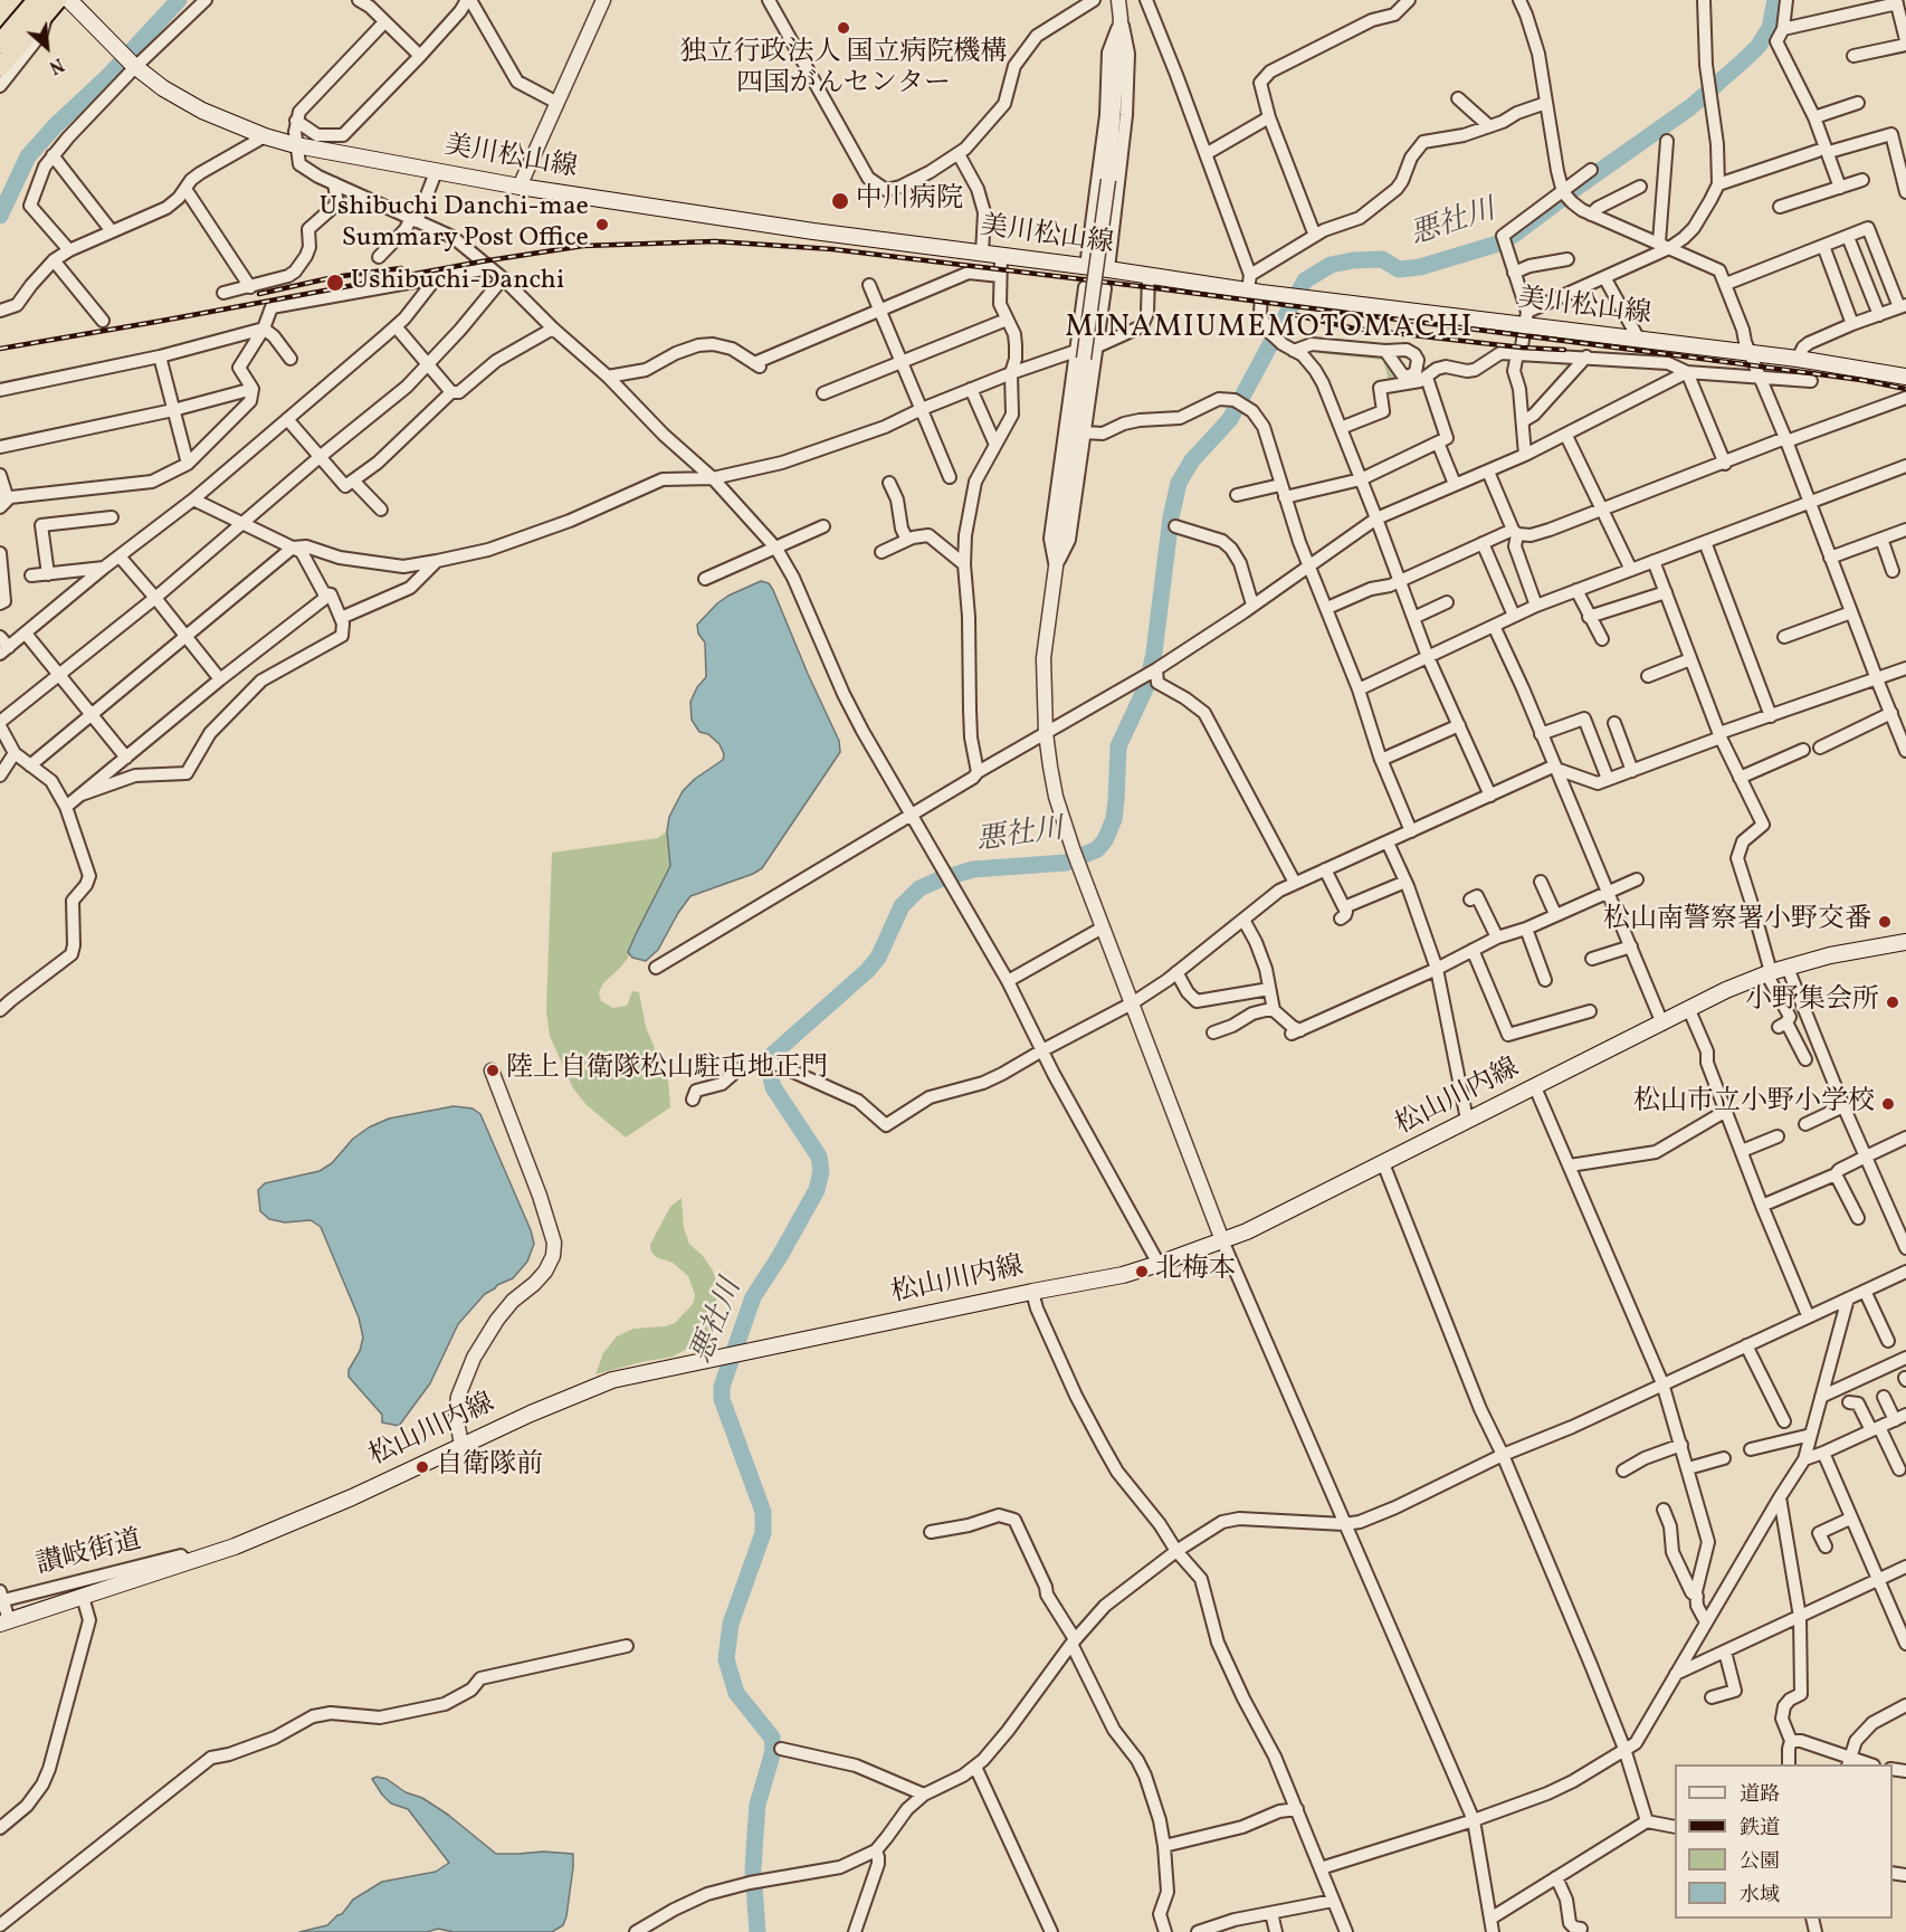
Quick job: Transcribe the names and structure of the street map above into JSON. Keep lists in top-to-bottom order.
{
  "streets": {
    "main road": ["美川松山線", "松山川内線"],
    "street": ["讃岐街道"]
  },
  "crossings": [
    ["松山川内線", "讃岐街道"]
  ],
  "districts": ["MINAMIUMEMOTOMACHI"],
  "water": ["悪社川"],
  "places": [
    "独立行政法人 国立病院機構 四国がんセンター",
    "中川病院",
    "Ushibuchi Danchi-mae Summary Post Office",
    "Ushibuchi-Danchi",
    "松山南警察署小野交番",
    "小野集会所",
    "陸上自衛隊松山駐屯地正門",
    "松山市立小野小学校",
    "北梅本",
    "自衛隊前"
  ],
  "legend": [
    "道路",
    "鉄道",
    "公園",
    "水域"
  ],
  "north": "bottom right"
}
